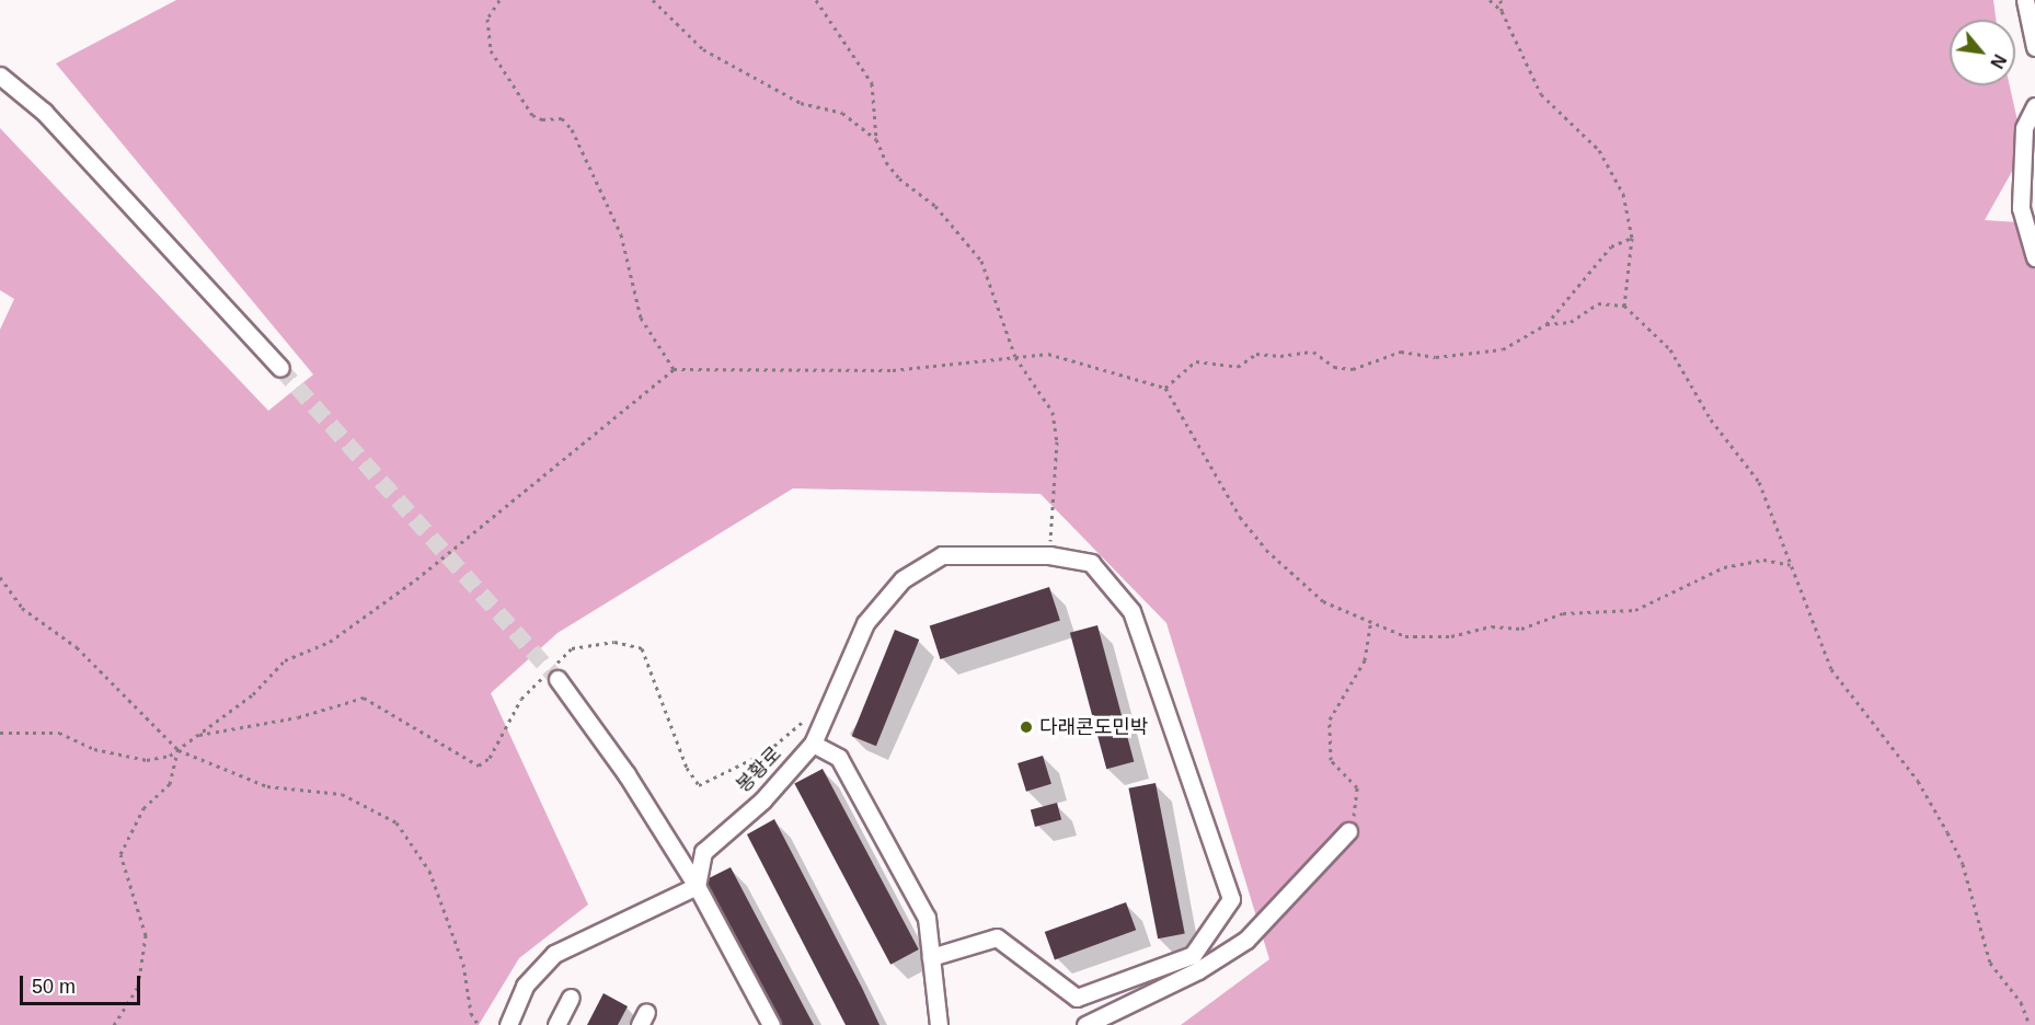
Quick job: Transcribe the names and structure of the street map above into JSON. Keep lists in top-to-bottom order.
{
  "streets": {
    "street": ["봉황로"]
  },
  "places": ["다래콘도민박"],
  "scale_bar": "50 m",
  "north": "bottom right"
}
